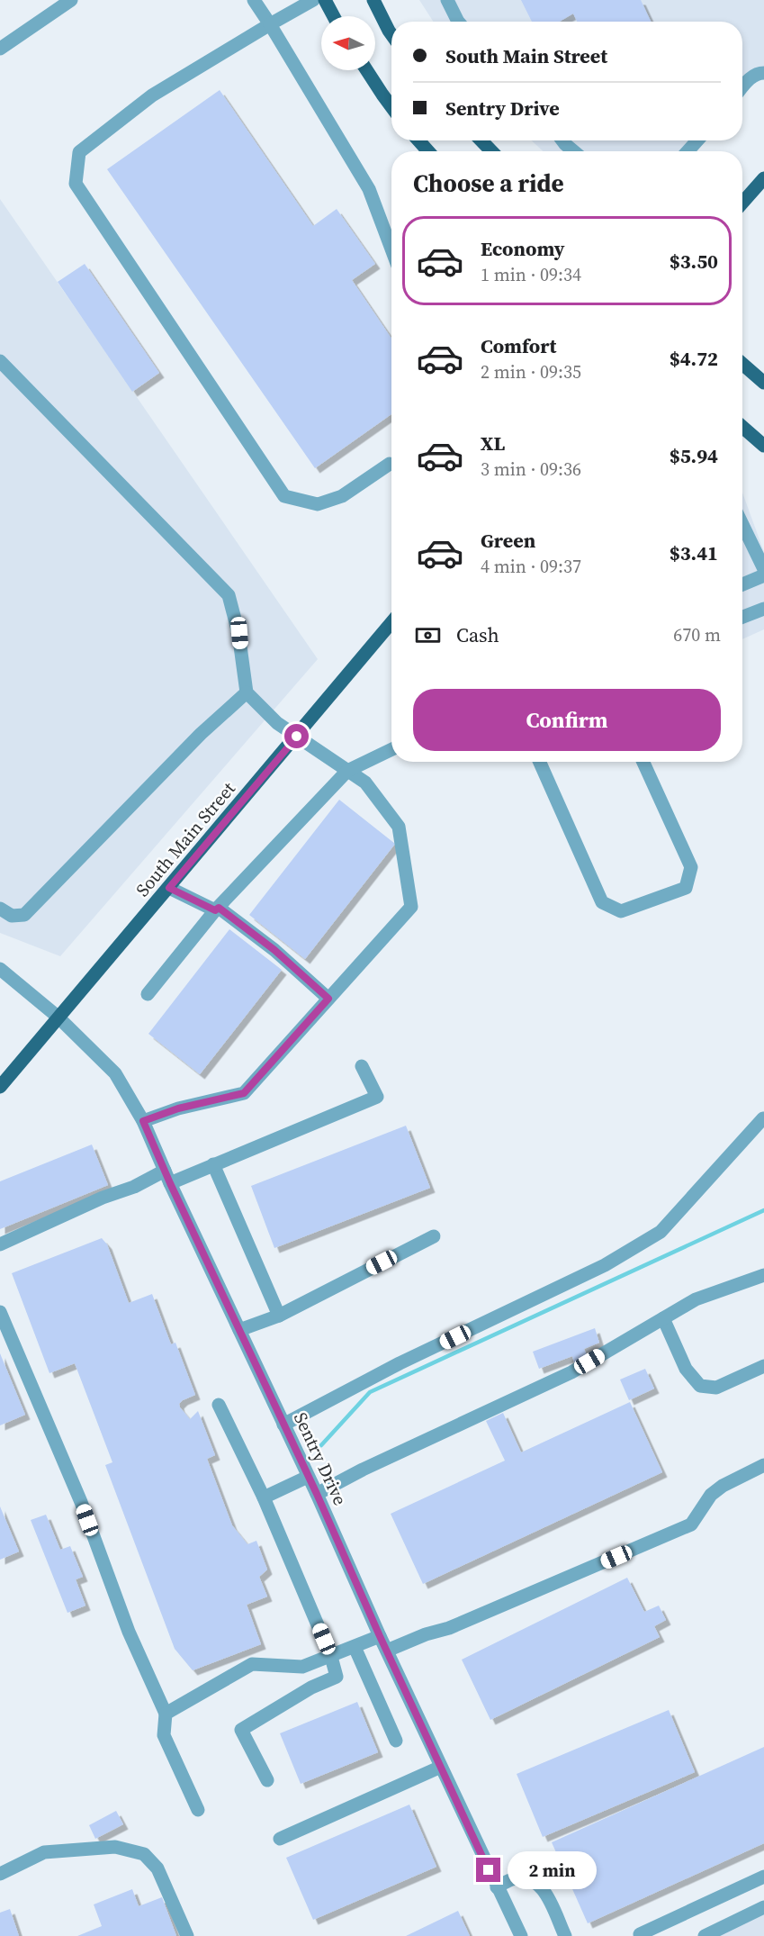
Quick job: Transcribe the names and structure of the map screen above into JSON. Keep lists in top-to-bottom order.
{
  "streets": {
    "main road": ["South Main Street"],
    "street": ["Sentry Drive"]
  },
  "crossings": [
    ["South Main Street", "Sentry Drive"]
  ],
  "north": "left",
  "page": {
    "banner": ["South Main Street", "Sentry Drive"],
    "heading": "Choose a ride",
    "list": [
      {
        "name": "Economy",
        "note": "1 min · 09:34",
        "value": "$3.50"
      },
      {
        "name": "Comfort",
        "note": "2 min · 09:35",
        "value": "$4.72"
      },
      {
        "name": "XL",
        "note": "3 min · 09:36",
        "value": "$5.94"
      },
      {
        "name": "Green",
        "note": "4 min · 09:37",
        "value": "$3.41"
      }
    ],
    "pay": ["Cash", "670 m"],
    "buttons": "Confirm",
    "bubble": "2 min"
  }
}
